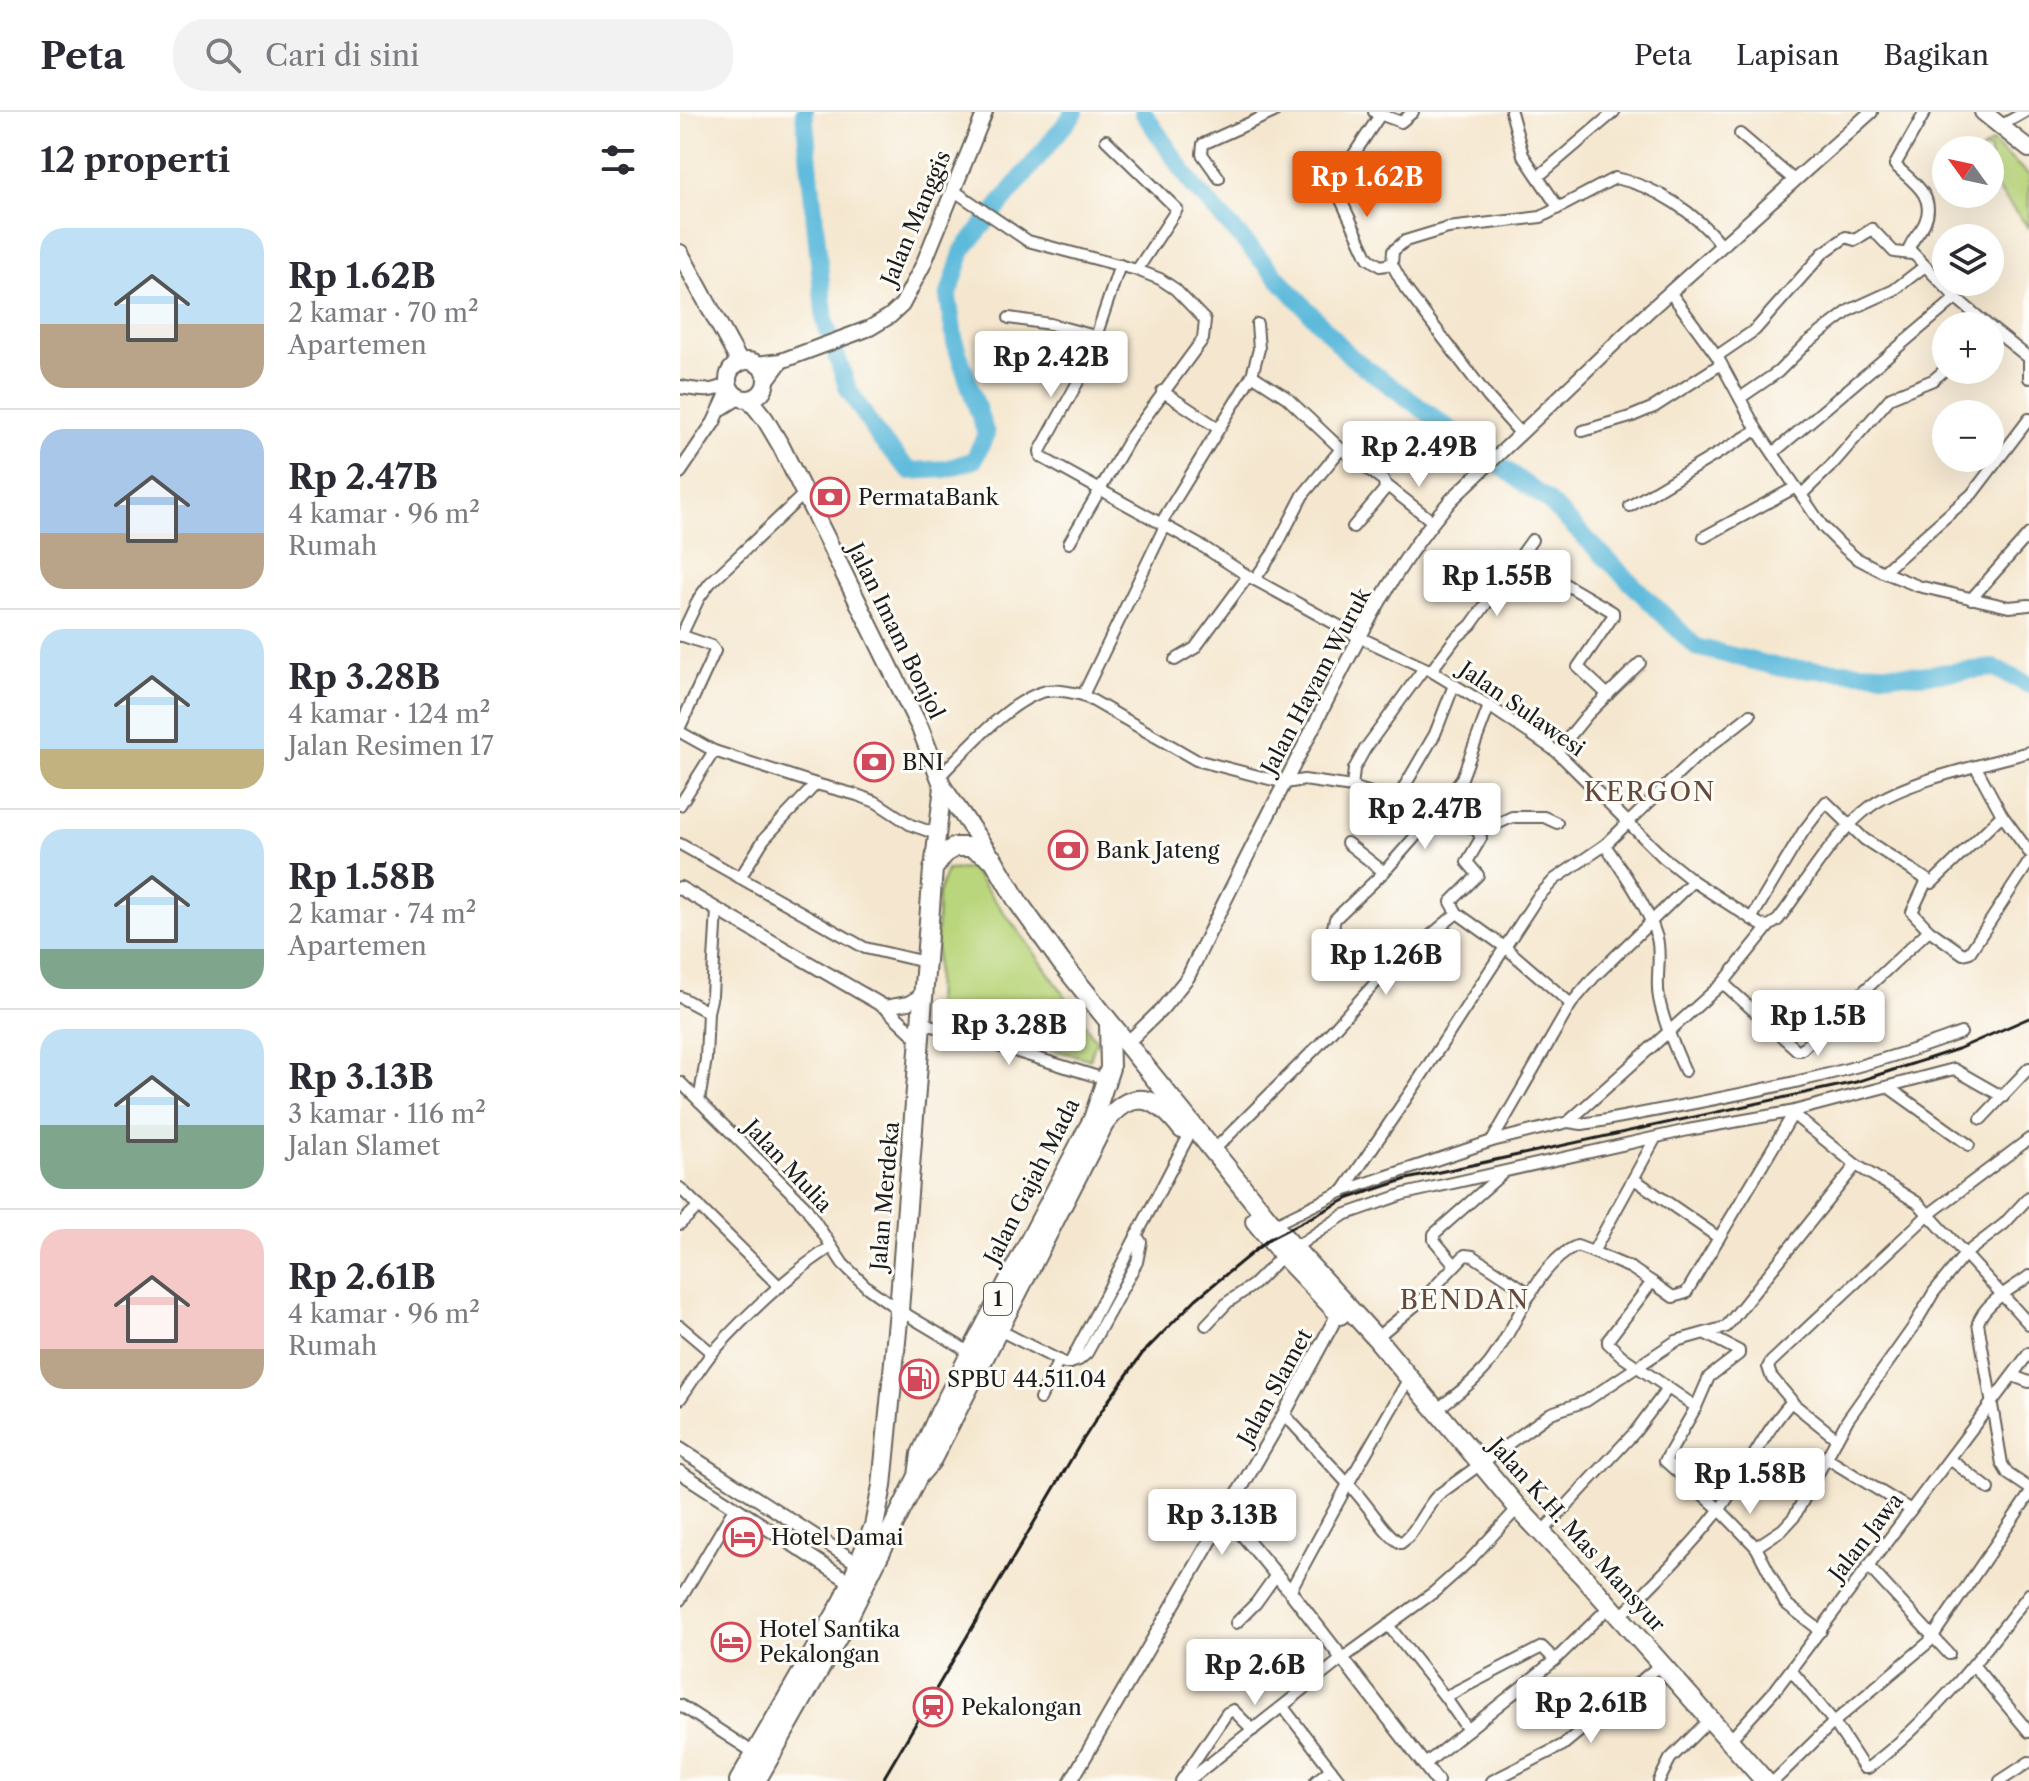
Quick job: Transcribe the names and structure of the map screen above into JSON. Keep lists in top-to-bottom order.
{
  "streets": {
    "highway": [
      "Jalan Gajah Mada",
      "Jalan Merdeka",
      "1",
      "Jalan K.H. Mas Mansyur"
    ],
    "main road": ["Jalan Manggis", "Jalan Imam Bonjol"],
    "street": [
      "Jalan Hayam Wuruk",
      "Jalan Sulawesi",
      "Jalan Mulia",
      "Jalan Slamet",
      "Jalan Jawa"
    ]
  },
  "crossings": [
    ["Jalan Imam Bonjol", "1"],
    ["Jalan Hayam Wuruk", "Jalan Sulawesi"],
    ["Jalan Hayam Wuruk", "Jalan K.H. Mas Mansyur"],
    ["Jalan Mulia", "Jalan Gajah Mada"],
    ["Jalan Mulia", "Jalan Merdeka"],
    ["Jalan Gajah Mada", "Jalan Merdeka"],
    ["Jalan Gajah Mada", "1"],
    ["Jalan Gajah Mada", "Jalan K.H. Mas Mansyur"],
    ["1", "Jalan K.H. Mas Mansyur"],
    ["Jalan Slamet", "Jalan K.H. Mas Mansyur"],
    ["Jalan K.H. Mas Mansyur", "Jalan Jawa"]
  ],
  "districts": ["KERGON", "BENDAN"],
  "places": {
    "bank": ["PermataBank", "BNI", "Bank Jateng"],
    "fuel station": ["SPBU 44.511.04"],
    "hotel": ["Hotel Damai", "Hotel Santika Pekalongan"],
    "station": ["Pekalongan"]
  },
  "north": "top left",
  "page": {
    "header": "Peta",
    "search": "Cari di sini",
    "nav": ["Peta", "Lapisan", "Bagikan"],
    "heading": "12 properti",
    "map_buttons": ["+", "−"],
    "price": [
      "Rp 1.62B",
      "Rp 2.42B",
      "Rp 2.49B",
      "Rp 1.55B",
      "Rp 2.47B",
      "Rp 1.26B",
      "Rp 1.5B",
      "Rp 3.28B",
      "Rp 1.58B",
      "Rp 3.13B",
      "Rp 2.6B",
      "Rp 2.61B"
    ],
    "list": [
      {
        "name": "Rp 1.62B",
        "note": "2 kamar · 70 m² · Apartemen"
      },
      {
        "name": "Rp 2.47B",
        "note": "4 kamar · 96 m² · Rumah"
      },
      {
        "name": "Rp 3.28B",
        "note": "4 kamar · 124 m² · Jalan Resimen 17"
      },
      {
        "name": "Rp 1.58B",
        "note": "2 kamar · 74 m² · Apartemen"
      },
      {
        "name": "Rp 3.13B",
        "note": "3 kamar · 116 m² · Jalan Slamet"
      },
      {
        "name": "Rp 2.61B",
        "note": "4 kamar · 96 m² · Rumah"
      }
    ]
  }
}
